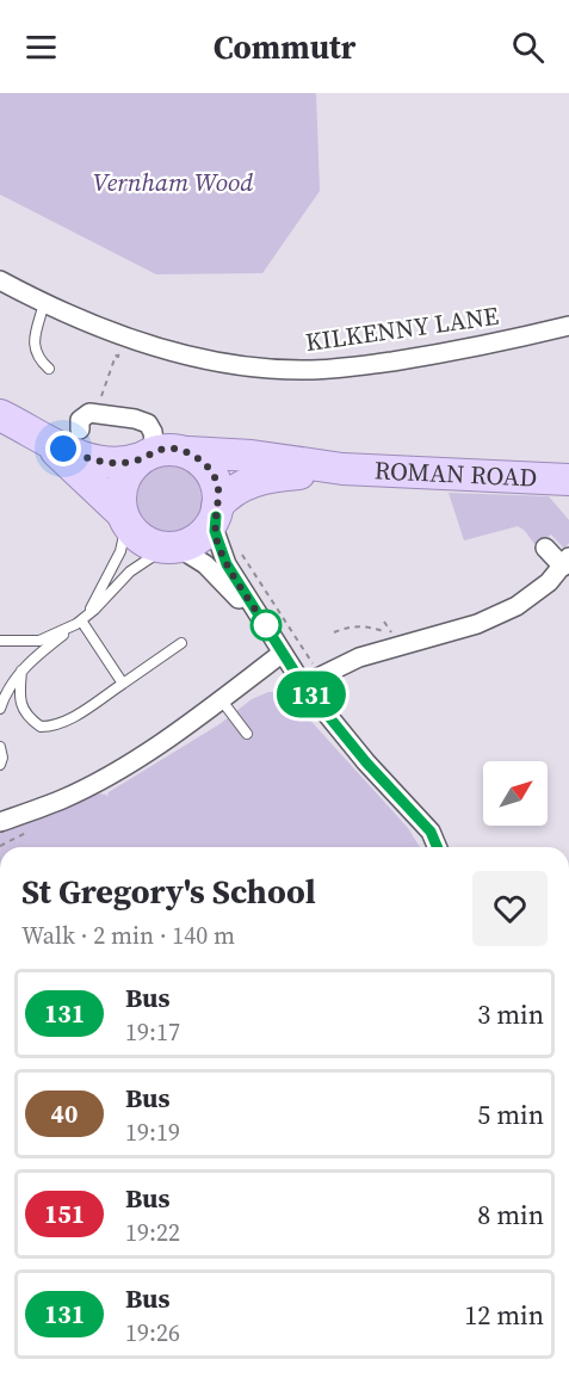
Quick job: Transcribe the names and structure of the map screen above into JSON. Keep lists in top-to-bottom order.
{
  "streets": {
    "main road": ["ROMAN ROAD"],
    "street": ["KILKENNY LANE"]
  },
  "parks": ["Vernham Wood"],
  "lines": ["bus line 131"],
  "north": "top right",
  "page": {
    "header": "Commutr",
    "on_map": "131",
    "heading": ["St Gregory's School", "Walk · 2 min · 140 m"],
    "list": [
      {
        "mark": "131",
        "name": "Bus",
        "note": "19:17",
        "value": "3 min"
      },
      {
        "mark": "40",
        "name": "Bus",
        "note": "19:19",
        "value": "5 min"
      },
      {
        "mark": "151",
        "name": "Bus",
        "note": "19:22",
        "value": "8 min"
      },
      {
        "mark": "131",
        "name": "Bus",
        "note": "19:26",
        "value": "12 min"
      }
    ]
  }
}
